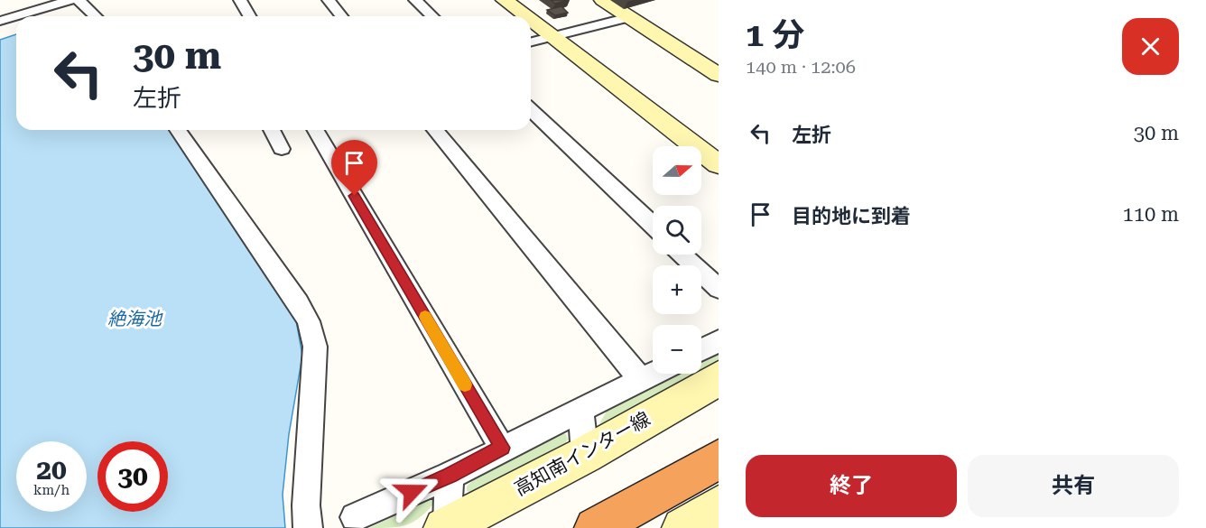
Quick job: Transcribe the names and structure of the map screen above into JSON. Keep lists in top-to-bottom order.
{
  "streets": {
    "street": ["高知南インター線"]
  },
  "water": ["絶海池"],
  "north": "right",
  "page": {
    "heading": ["1 分", "140 m · 12:06"],
    "turn": ["30 m", "左折"],
    "list": [
      {
        "name": "左折",
        "value": "30 m"
      },
      {
        "name": "目的地に到着",
        "value": "110 m"
      }
    ],
    "map_buttons": ["+", "−"],
    "speed": "20 km/h",
    "limit": "30",
    "buttons": ["終了", "共有"]
  }
}
